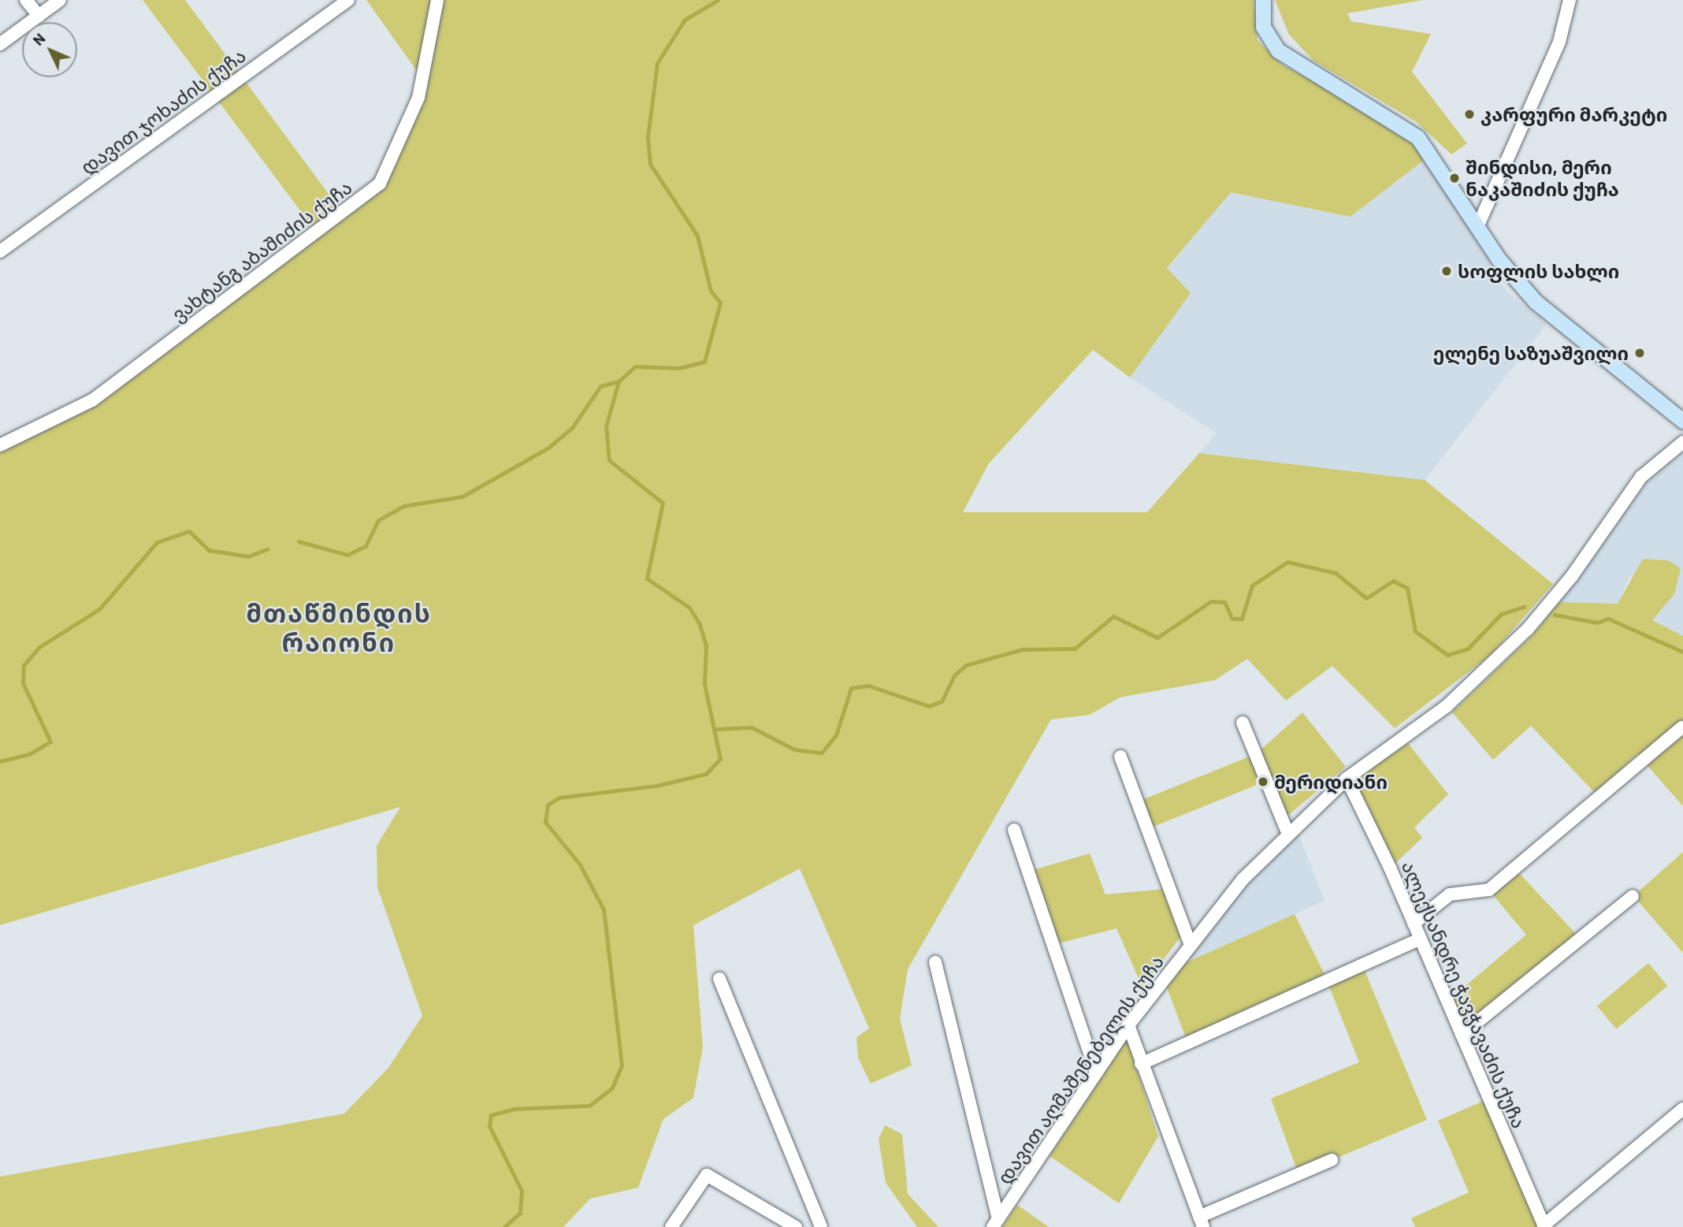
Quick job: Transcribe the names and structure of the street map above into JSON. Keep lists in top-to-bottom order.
{
  "streets": {
    "street": [
      "დავით ჯოხაძის ქუჩა",
      "ვახტანგ აბაშიძის ქუჩა",
      "ალექსანდრე ჭავჭავაძის ქუჩა",
      "დავით აღმაშენებელის ქუჩა"
    ]
  },
  "crossings": [
    ["ალექსანდრე ჭავჭავაძის ქუჩა", "დავით აღმაშენებელის ქუჩა"]
  ],
  "districts": ["მთაწმინდის რაიონი"],
  "places": [
    "კარფური მარკეტი",
    "შინდისი, მერი ნაკაშიძის ქუჩა",
    "სოფლის სახლი",
    "ელენე საზუაშვილი",
    "მერიდიანი"
  ],
  "north": "top left"
}
